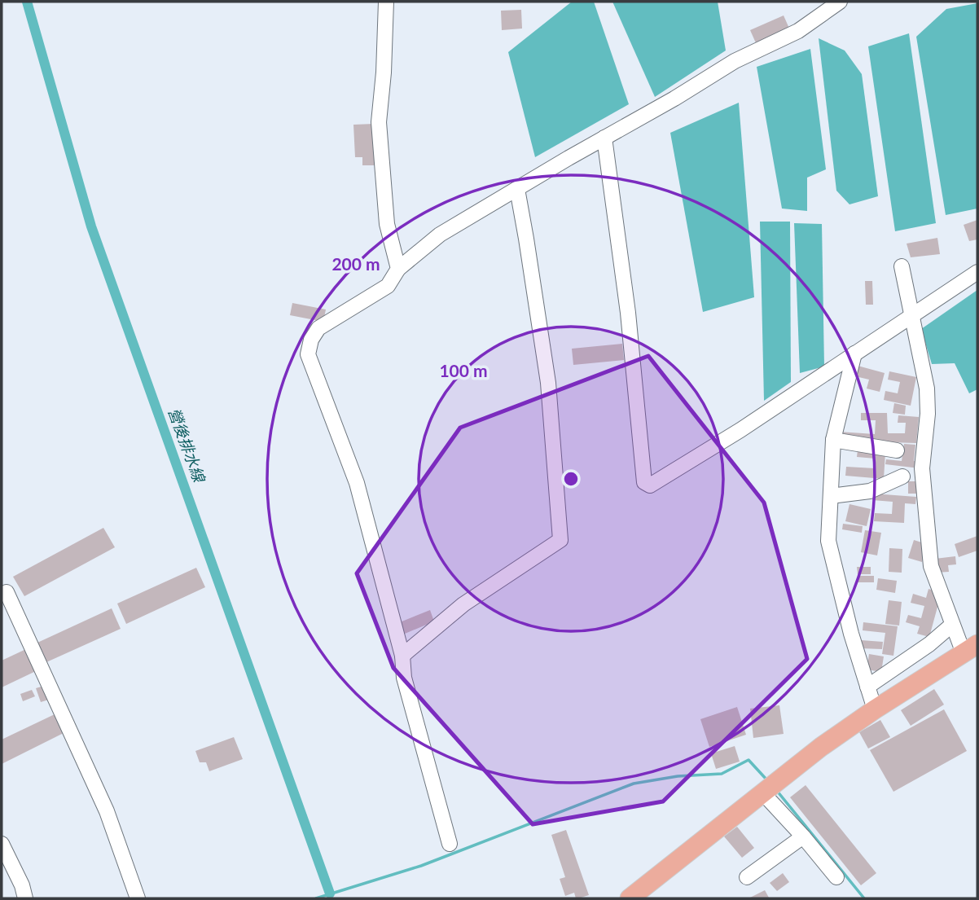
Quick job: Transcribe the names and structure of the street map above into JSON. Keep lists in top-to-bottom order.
{
  "water": ["營後排水線"],
  "rings": ["200 m", "100 m"]
}
